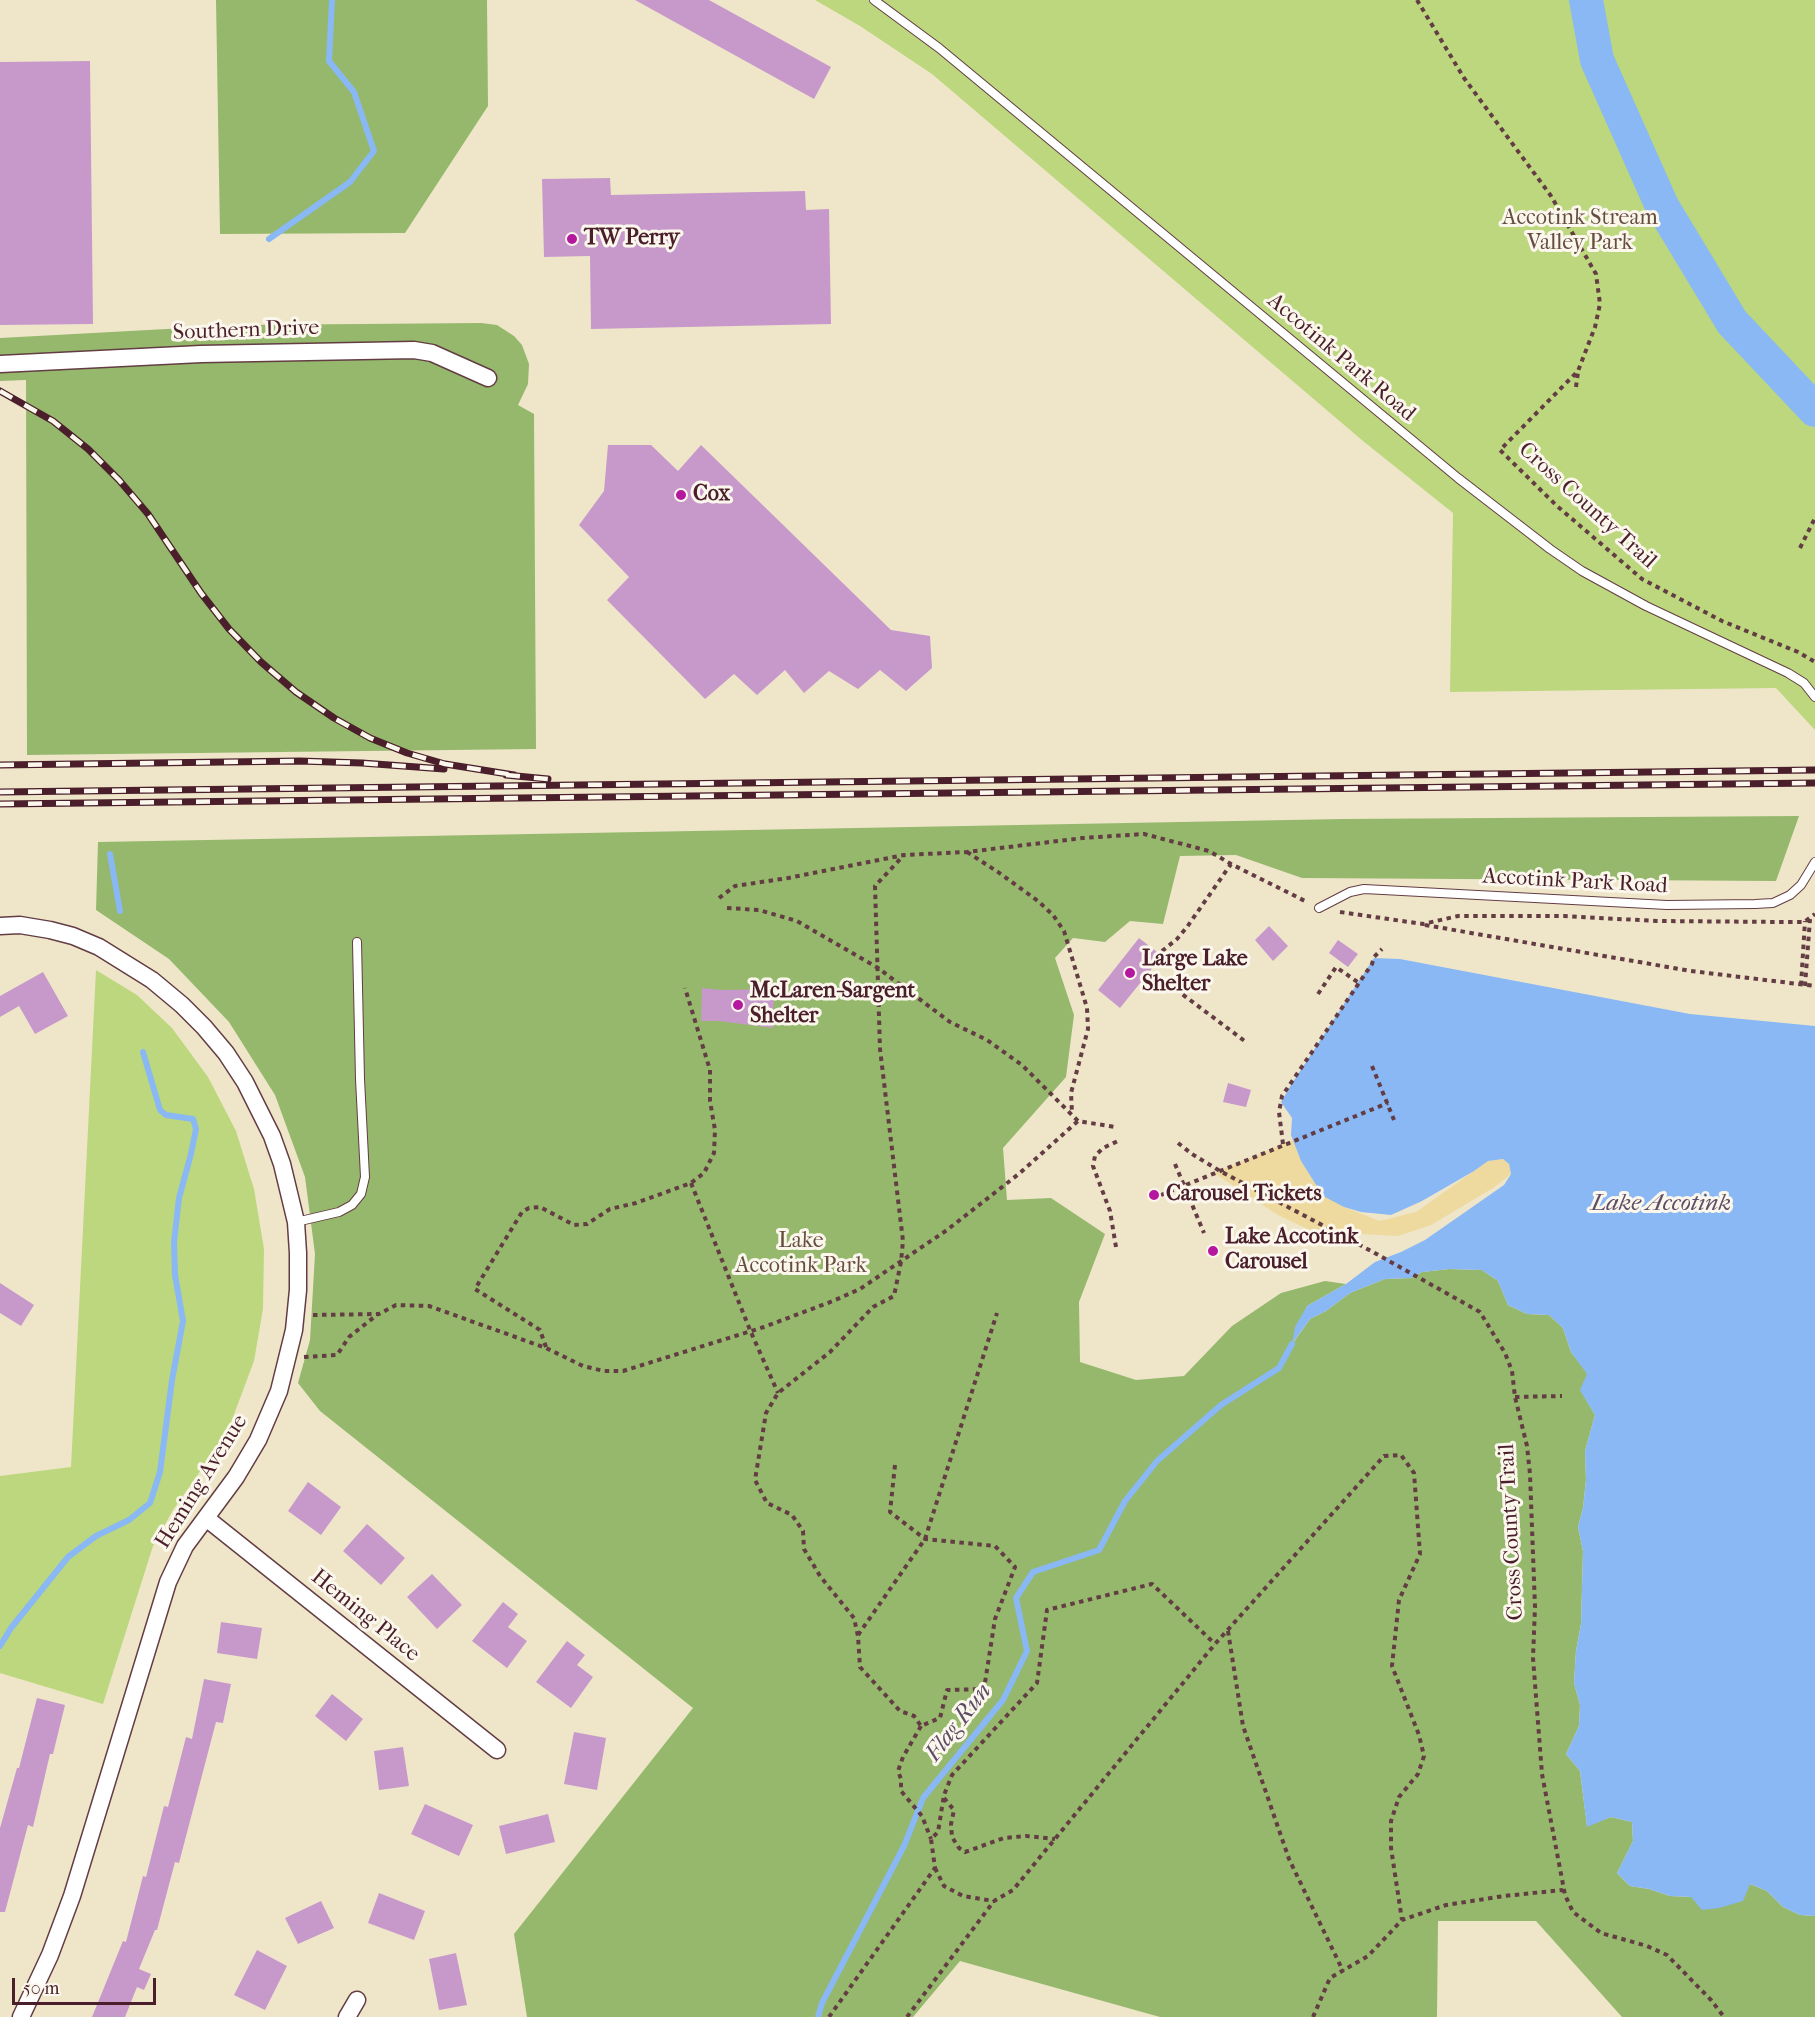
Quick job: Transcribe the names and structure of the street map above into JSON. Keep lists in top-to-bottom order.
{
  "streets": {
    "street": ["Southern Drive", "Heming Avenue", "Heming Place"],
    "lane": ["Accotink Park Road"],
    "path": ["Cross County Trail"]
  },
  "crossings": [
    ["Heming Avenue", "Heming Place"]
  ],
  "water": ["Lake Accotink", "Flag Run"],
  "parks": ["Accotink Stream Valley Park", "Lake Accotink Park"],
  "places": [
    "TW Perry",
    "Cox",
    "Large Lake Shelter",
    "McLaren-Sargent Shelter",
    "Carousel Tickets",
    "Lake Accotink Carousel"
  ],
  "scale_bar": "50 m"
}
